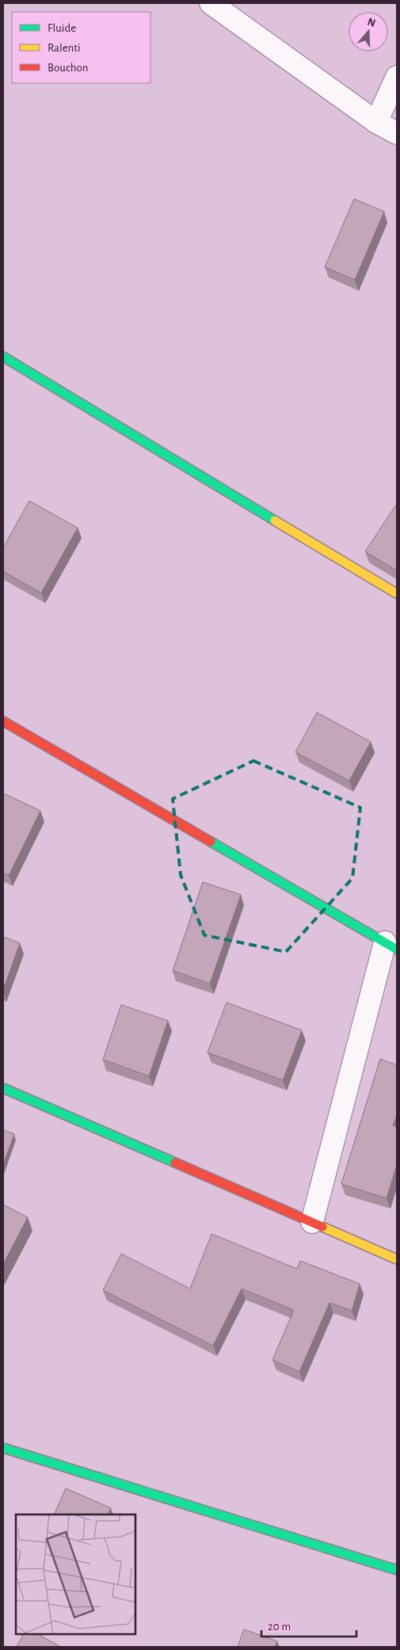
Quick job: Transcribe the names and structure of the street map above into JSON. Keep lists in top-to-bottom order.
{
  "legend": ["Fluide", "Ralenti", "Bouchon"],
  "scale_bar": "20 m",
  "north": "top"
}
